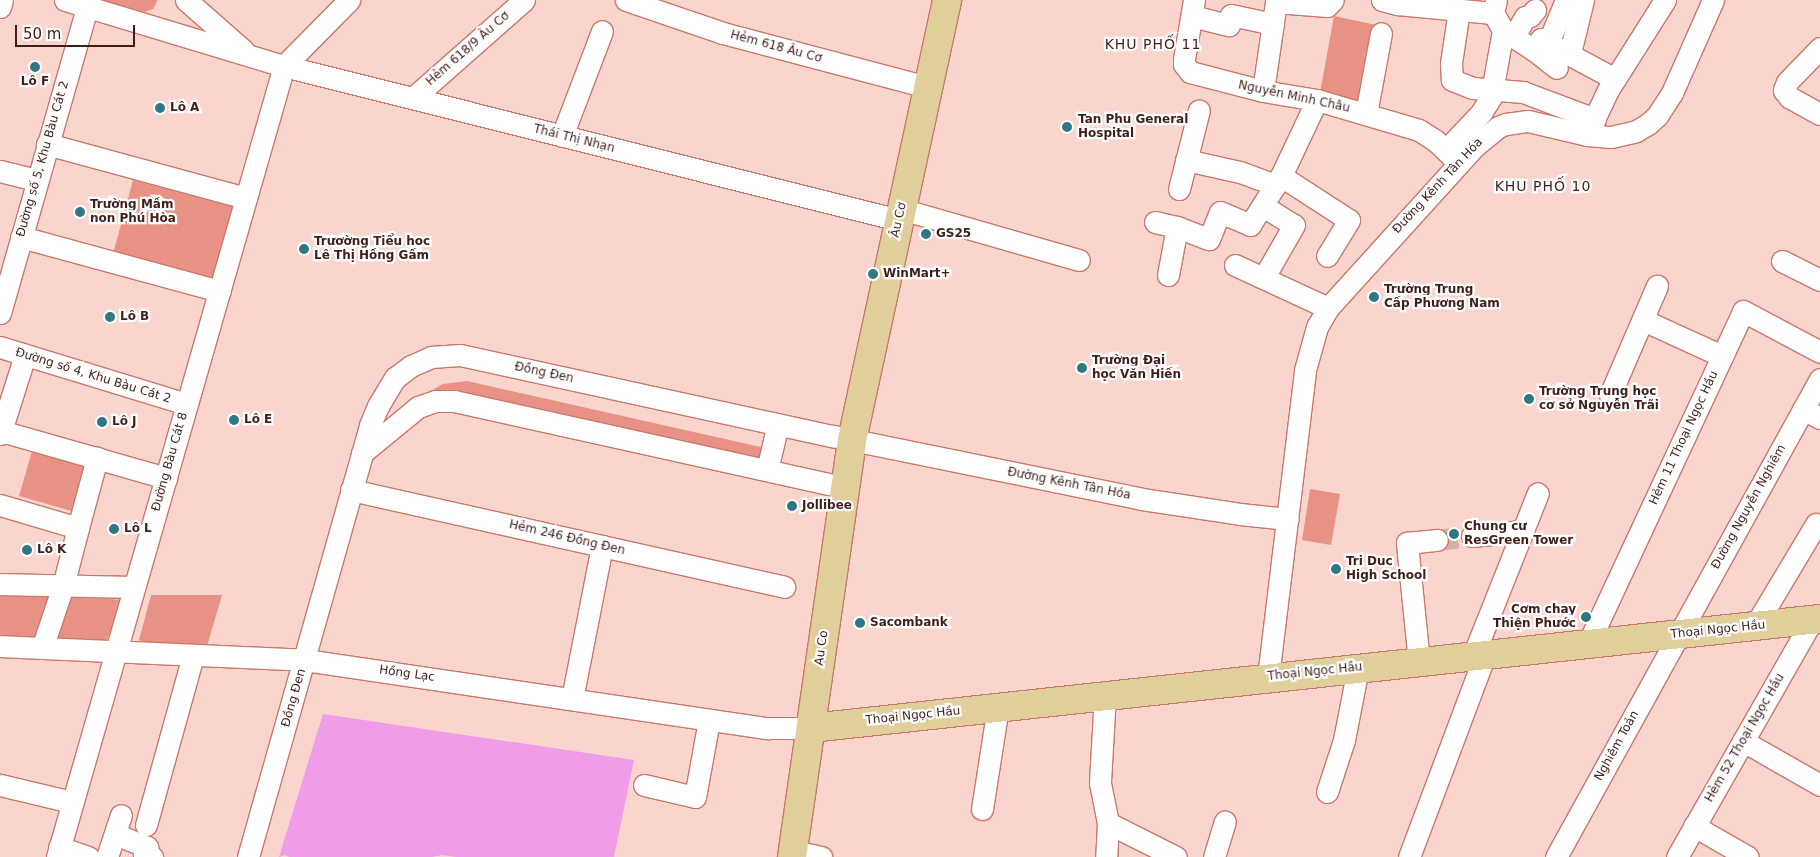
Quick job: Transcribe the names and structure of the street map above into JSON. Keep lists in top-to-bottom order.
{
  "streets": {
    "main road": ["Âu Cơ", "Thoại Ngọc Hầu", "Au Co"],
    "street": [
      "Hẻm 618 Âu Cơ",
      "Hẻm 618/9 Âu Cơ",
      "Nguyễn Minh Châu",
      "Thái Thị Nhạn",
      "Đường số 5, Khu Bàu Cát 2",
      "Đường Kênh Tân Hóa",
      "Đồng Đen",
      "Đường số 4, Khu Bàu Cát 2",
      "Hẻm 11 Thoại Ngọc Hầu",
      "Đường Bàu Cát 8",
      "Đường Nguyễn Nghiêm",
      "Hẻm 246 Đồng Đen",
      "Hồng Lạc",
      "Hẻm 52 Thoại Ngọc Hầu",
      "Nghiêm Toản"
    ]
  },
  "crossings": [
    ["Hẻm 618 Âu Cơ", "Âu Cơ"],
    ["Hẻm 618/9 Âu Cơ", "Thái Thị Nhạn"],
    ["Nguyễn Minh Châu", "Đường Kênh Tân Hóa"],
    ["Thái Thị Nhạn", "Đường số 5, Khu Bàu Cát 2"],
    ["Thái Thị Nhạn", "Âu Cơ"],
    ["Thái Thị Nhạn", "Đường Bàu Cát 8"],
    ["Đường Kênh Tân Hóa", "Âu Cơ"],
    ["Đường Kênh Tân Hóa", "Đồng Đen"],
    ["Đường Kênh Tân Hóa", "Thoại Ngọc Hầu"],
    ["Đường Kênh Tân Hóa", "Au Co"],
    ["Âu Cơ", "Đồng Đen"],
    ["Âu Cơ", "Au Co"],
    ["Đồng Đen", "Hẻm 246 Đồng Đen"],
    ["Đồng Đen", "Au Co"],
    ["Đồng Đen", "Hồng Lạc"],
    ["Đường số 4, Khu Bàu Cát 2", "Đường Bàu Cát 8"],
    ["Hẻm 11 Thoại Ngọc Hầu", "Thoại Ngọc Hầu"],
    ["Đường Bàu Cát 8", "Hồng Lạc"],
    ["Đường Nguyễn Nghiêm", "Thoại Ngọc Hầu"],
    ["Đường Nguyễn Nghiêm", "Nghiêm Toản"],
    ["Thoại Ngọc Hầu", "Au Co"],
    ["Thoại Ngọc Hầu", "Hồng Lạc"],
    ["Thoại Ngọc Hầu", "Hẻm 52 Thoại Ngọc Hầu"],
    ["Thoại Ngọc Hầu", "Nghiêm Toản"],
    ["Au Co", "Hồng Lạc"]
  ],
  "districts": ["KHU PHỐ 11", "KHU PHỐ 10"],
  "places": [
    "Lô F",
    "Lô A",
    "Tan Phu General Hospital",
    "Trường Mầm non Phú Hòa",
    "GS25",
    "Trươờng Tiểu học Lê Thị Hồng Gấm",
    "WinMart+",
    "Trường Trung Cấp Phương Nam",
    "Lô B",
    "Trường Đại học Văn Hiến",
    "Trường Trung học cơ sở Nguyễn Trãi",
    "Lô E",
    "Lô J",
    "Jollibee",
    "Lô L",
    "Chung cư ResGreen Tower",
    "Lô K",
    "Tri Duc High School",
    "Cơm chay Thiện Phước",
    "Sacombank"
  ],
  "scale_bar": "50 m"
}
